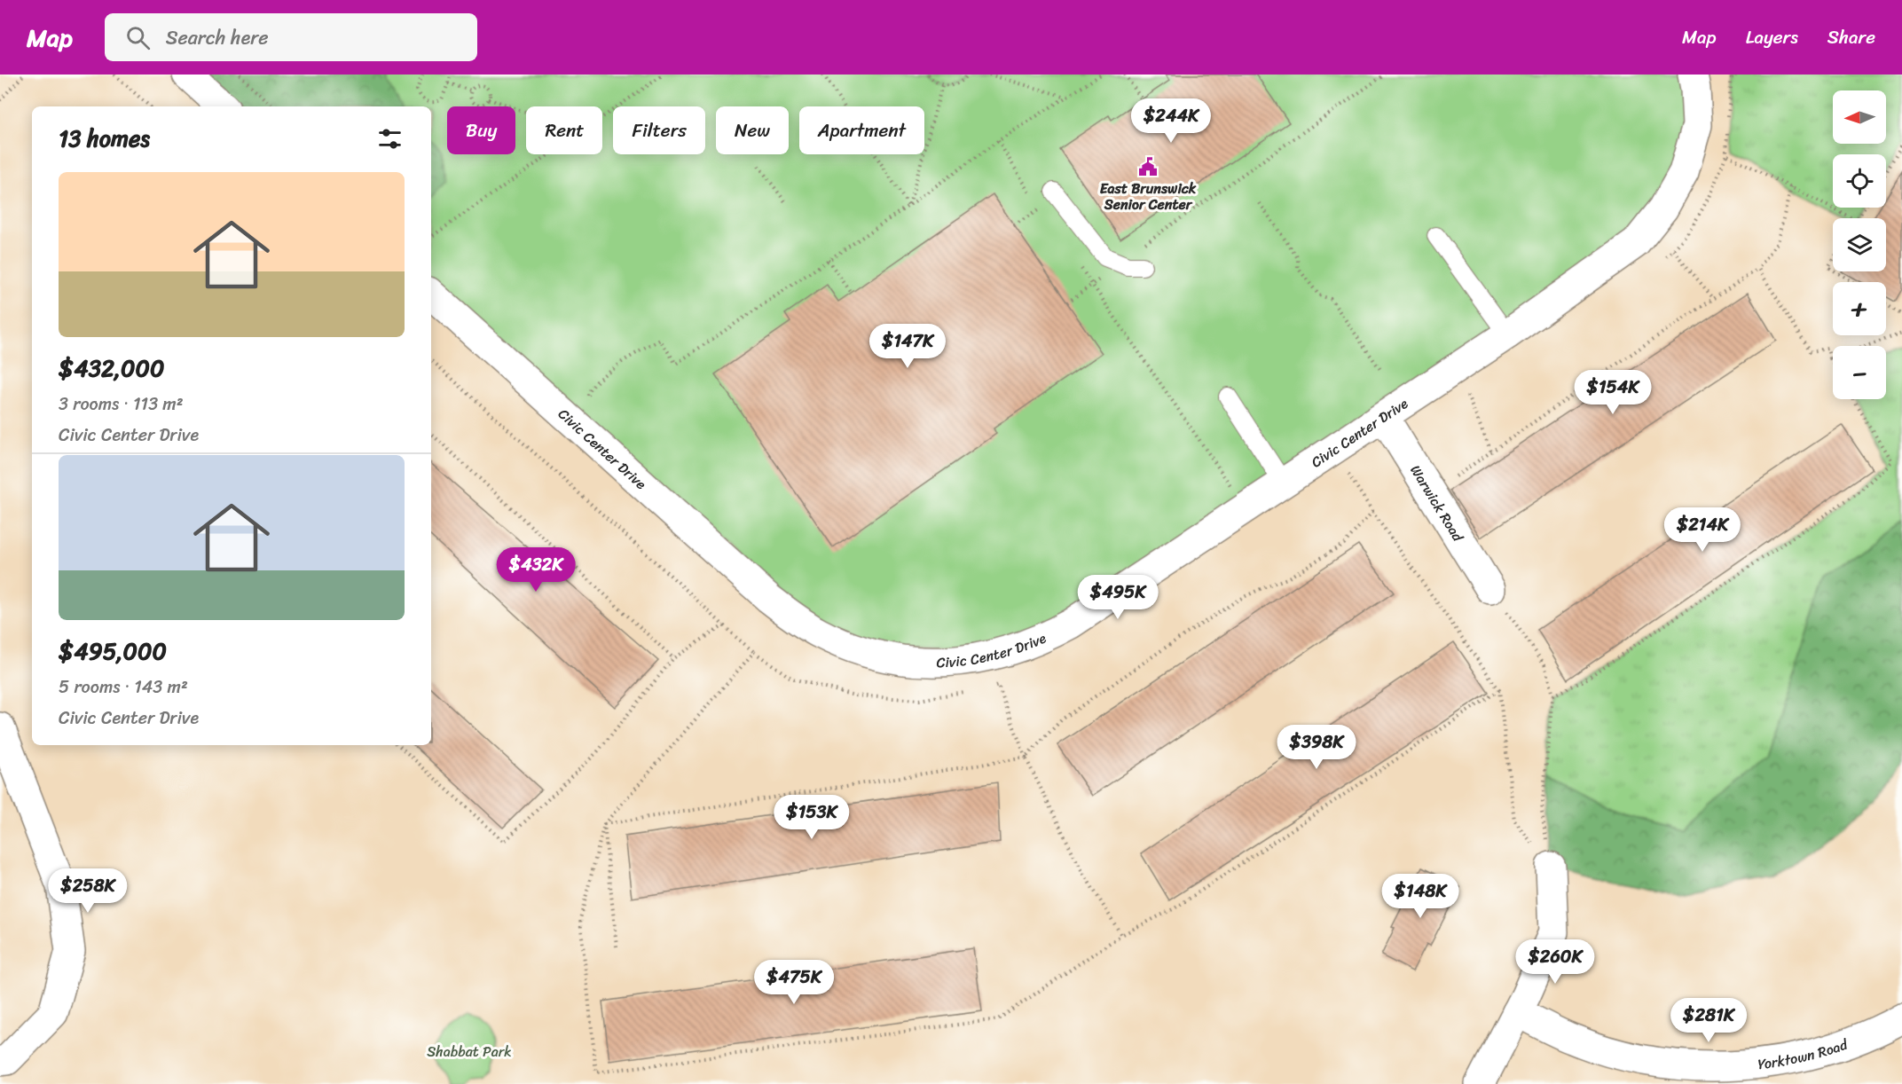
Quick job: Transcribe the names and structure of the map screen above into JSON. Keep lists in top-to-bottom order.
{
  "streets": {
    "street": ["Civic Center Drive", "Warwick Road", "Yorktown Road"]
  },
  "crossings": [
    ["Civic Center Drive", "Warwick Road"]
  ],
  "parks": ["Shabbat Park"],
  "places": {
    "public building": ["East Brunswick Senior Center"]
  },
  "north": "left",
  "page": {
    "header": "Map",
    "search": "Search here",
    "nav": ["Map", "Layers", "Share"],
    "map_buttons": ["+", "−"],
    "price": [
      "$244K",
      "$147K",
      "$154K",
      "$214K",
      "$432K",
      "$495K",
      "$398K",
      "$153K",
      "$258K",
      "$148K",
      "$260K",
      "$475K",
      "$281K"
    ],
    "chip": [
      "Buy",
      "Rent",
      "Filters",
      "New",
      "Apartment"
    ],
    "heading": "13 homes",
    "list": [
      {
        "name": "$432,000",
        "note": "3 rooms · 113 m² · Civic Center Drive"
      },
      {
        "name": "$495,000",
        "note": "5 rooms · 143 m² · Civic Center Drive"
      }
    ]
  }
}
